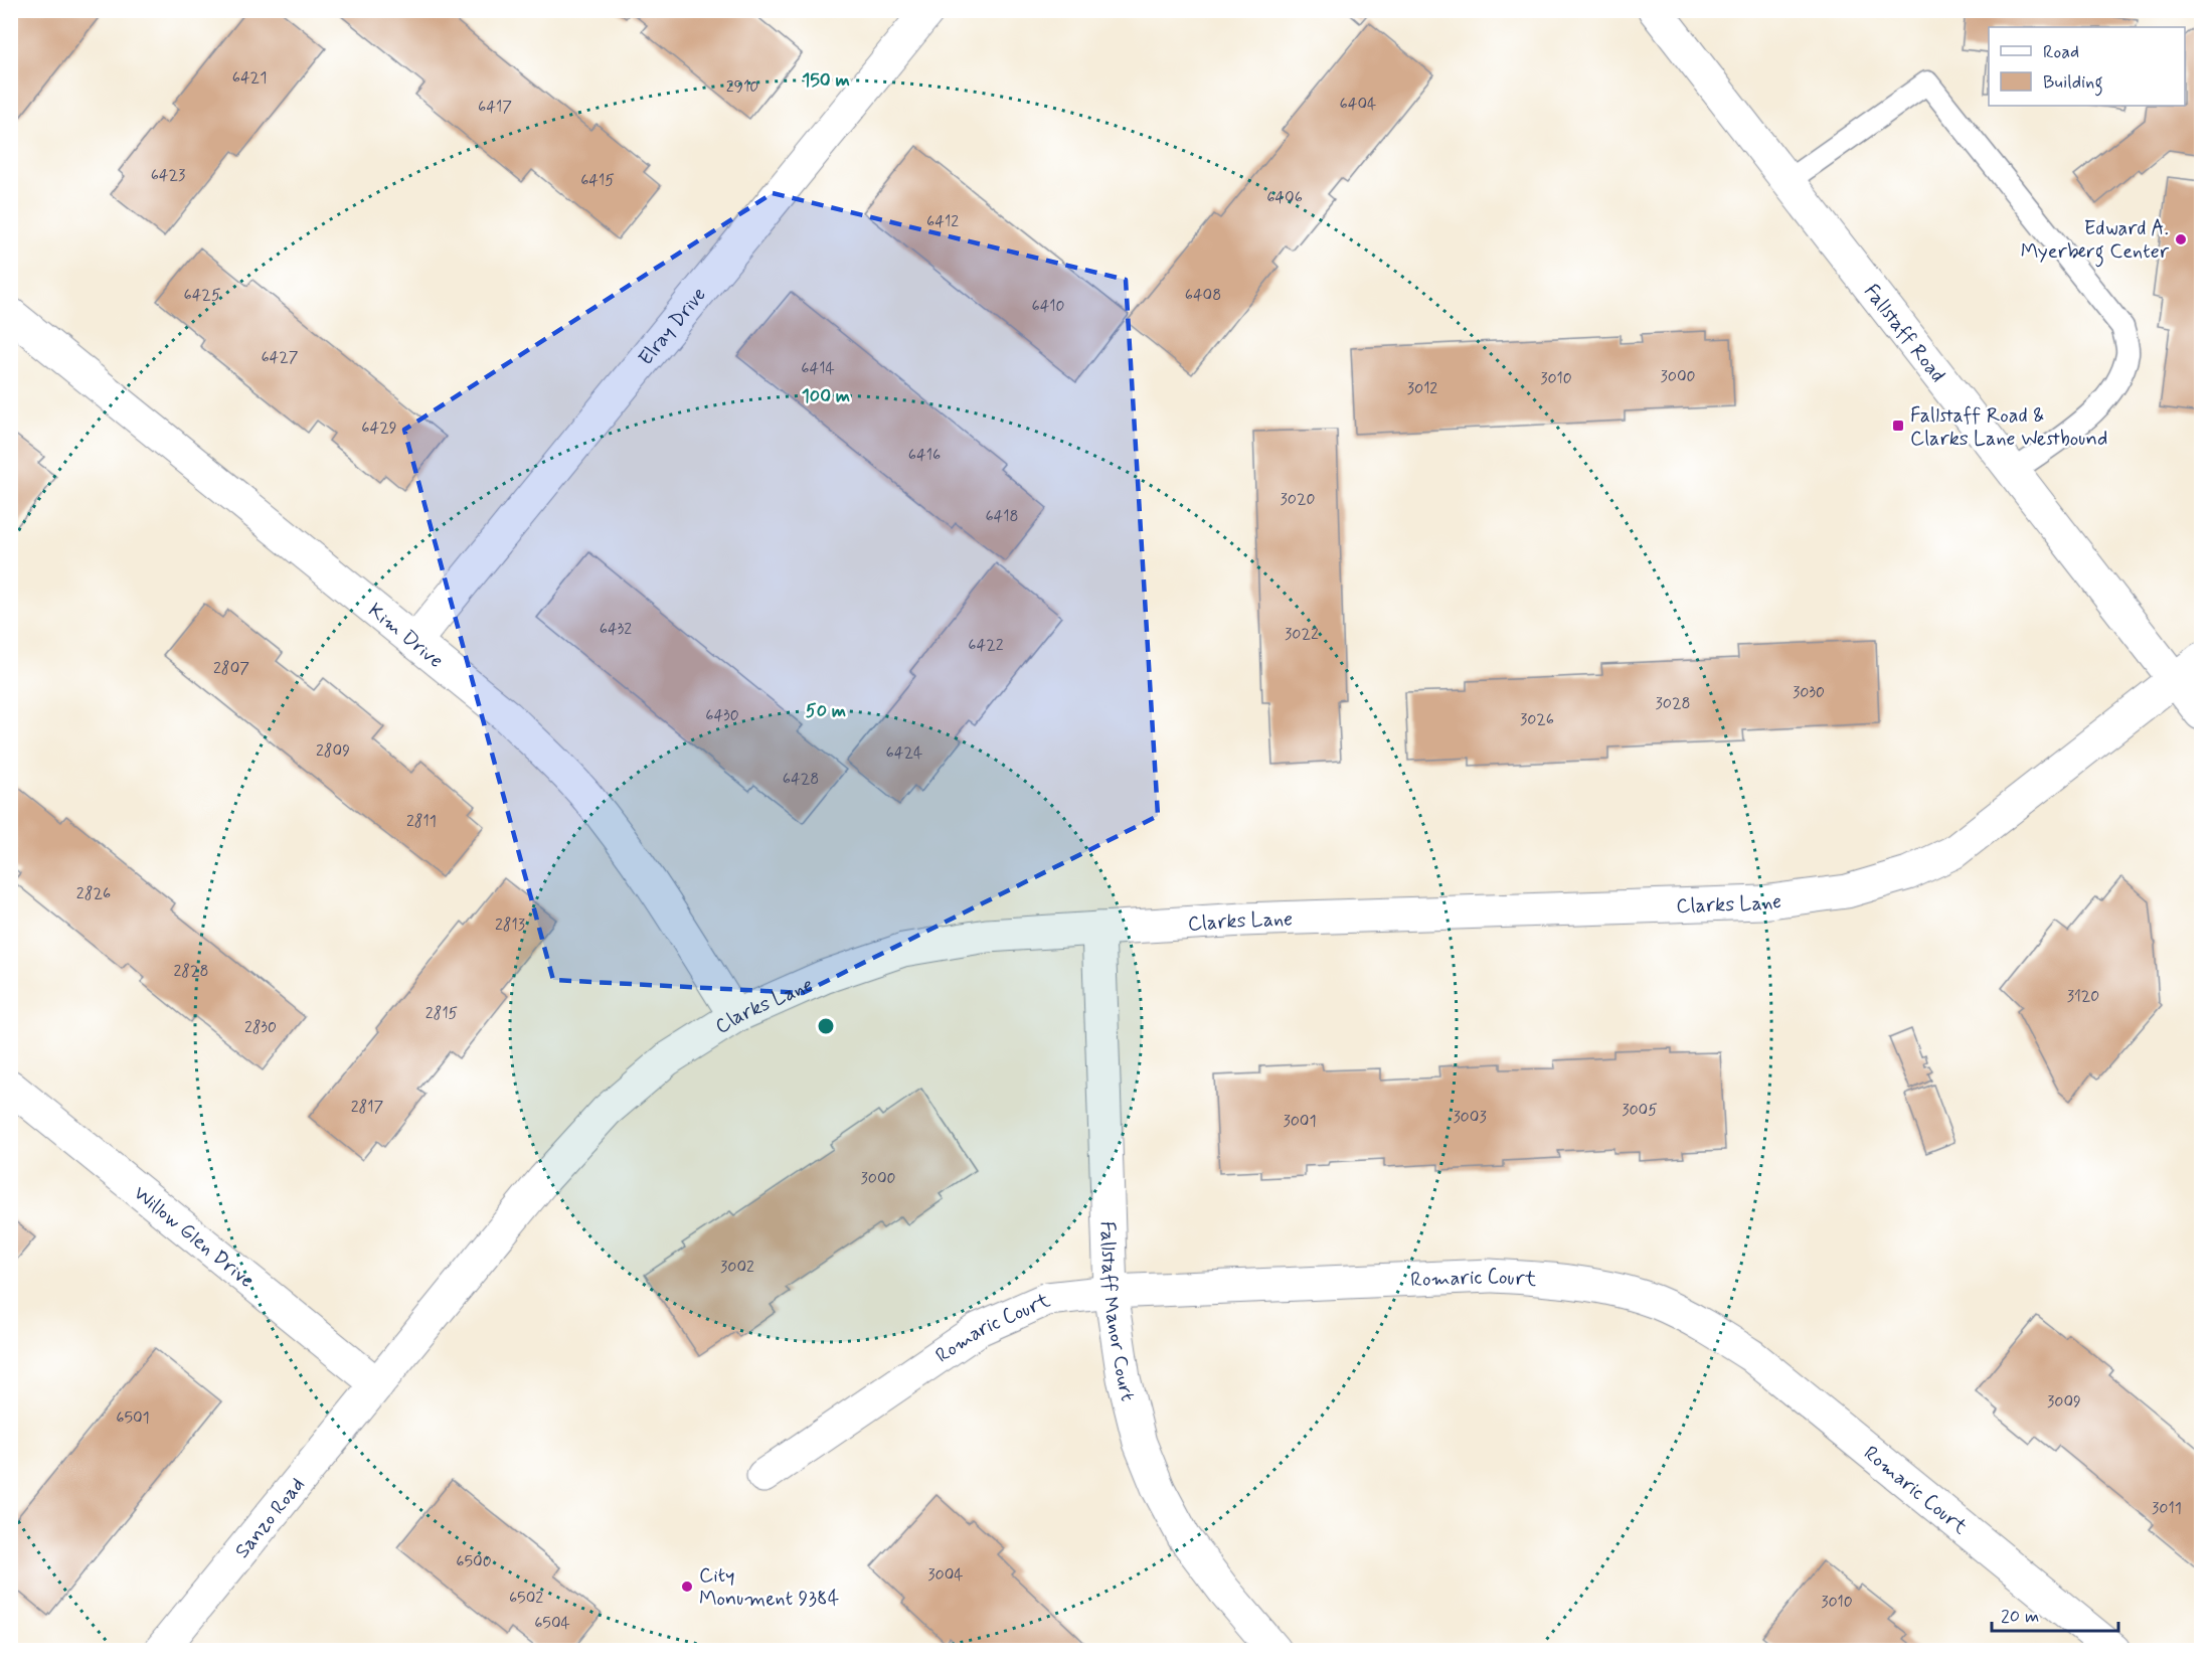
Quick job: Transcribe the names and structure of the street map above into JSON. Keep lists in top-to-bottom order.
{
  "streets": {
    "street": [
      "Elray Drive",
      "Fallstaff Road",
      "Kim Drive",
      "Clarks Lane",
      "Willow Glen Drive",
      "Romaric Court",
      "Fallstaff Manor Court",
      "Sanzo Road"
    ]
  },
  "crossings": [
    ["Elray Drive", "Kim Drive"],
    ["Fallstaff Road", "Clarks Lane"],
    ["Kim Drive", "Clarks Lane"],
    ["Clarks Lane", "Willow Glen Drive"],
    ["Clarks Lane", "Fallstaff Manor Court"],
    ["Clarks Lane", "Sanzo Road"],
    ["Willow Glen Drive", "Sanzo Road"],
    ["Romaric Court", "Fallstaff Manor Court"]
  ],
  "places": {
    "other": ["Edward A. Myerberg Center", "City Monument 9384"],
    "transit": ["Fallstaff Road & Clarks Lane Westbound"]
  },
  "house_numbers": [
    "6421",
    "2910",
    "6404",
    "6417",
    "6423",
    "6415",
    "6406",
    "6412",
    "6425",
    "6408",
    "6410",
    "6427",
    "6414",
    "3000",
    "3010",
    "3012",
    "6429",
    "6416",
    "3020",
    "6418",
    "6432",
    "3022",
    "6422",
    "2807",
    "3030",
    "3028",
    "6430",
    "3026",
    "2809",
    "6424",
    "6428",
    "2811",
    "2826",
    "2813",
    "2828",
    "3120",
    "2815",
    "2830",
    "2817",
    "3005",
    "3003",
    "3001",
    "3000",
    "3002",
    "3009",
    "6501",
    "3011",
    "6500",
    "3004",
    "6502",
    "3010",
    "6504"
  ],
  "legend": ["Road", "Building"],
  "scale_bar": "20 m",
  "rings": ["150 m", "100 m", "50 m"]
}
